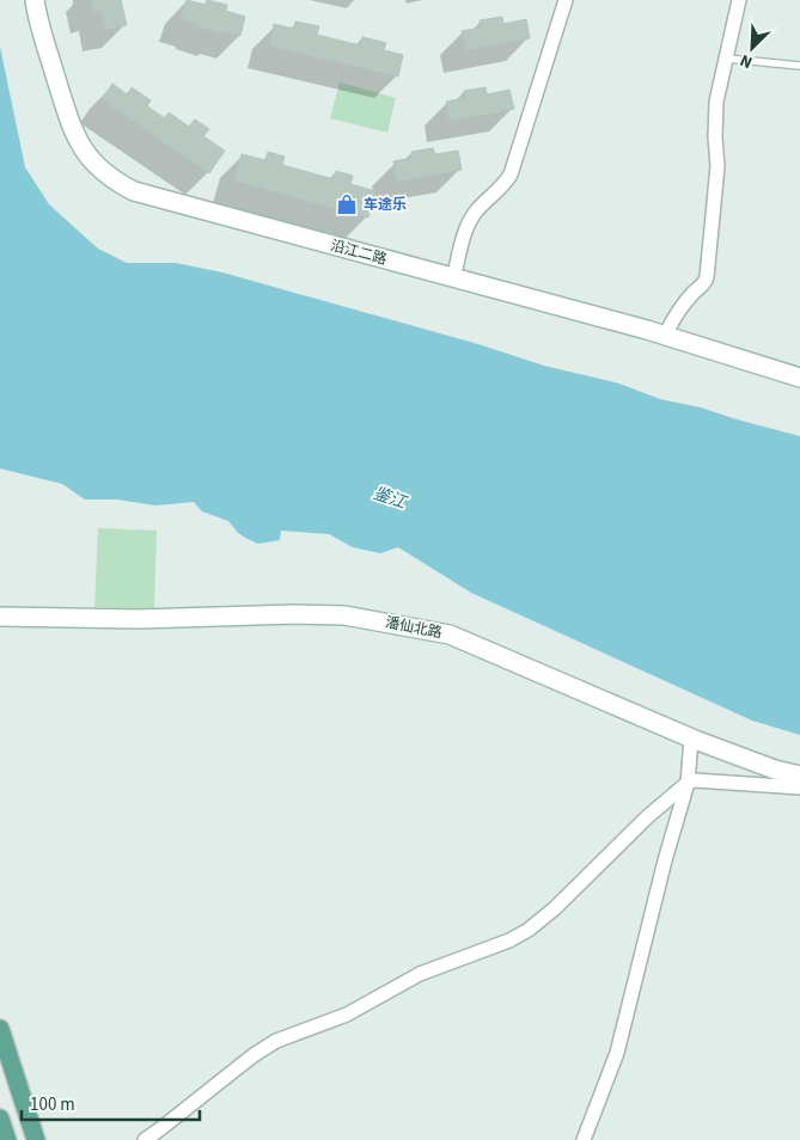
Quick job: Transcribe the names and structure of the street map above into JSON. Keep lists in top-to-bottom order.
{
  "streets": {
    "street": ["沿江二路", "潘仙北路"]
  },
  "water": ["鉴江"],
  "places": {
    "shop": ["车途乐"]
  },
  "scale_bar": "100 m",
  "north": "bottom left"
}
